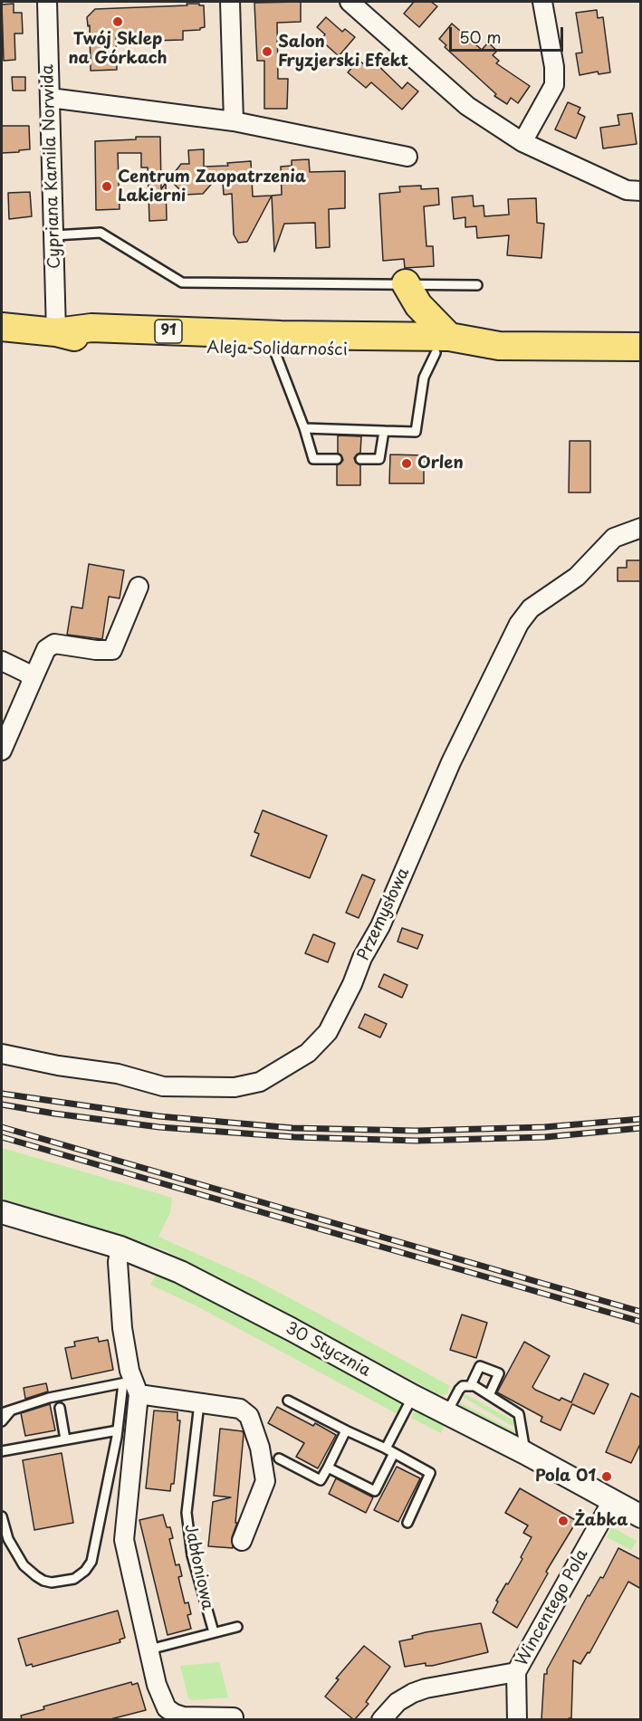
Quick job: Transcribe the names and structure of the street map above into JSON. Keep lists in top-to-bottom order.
{
  "streets": {
    "main road": ["91", "Aleja Solidarności"],
    "street": [
      "Cypriana Kamila Norwida",
      "Przemysłowa",
      "30 Stycznia",
      "Wincentego Pola"
    ],
    "lane": ["Jabłoniowa"]
  },
  "crossings": [
    ["Cypriana Kamila Norwida", "Aleja Solidarności"],
    ["30 Stycznia", "Wincentego Pola"]
  ],
  "places": [
    "Twój Sklep na Górkach",
    "Salon Fryzjerski Efekt",
    "Centrum Zaopatrzenia Lakierni",
    "Orlen",
    "Pola 01",
    "Żabka"
  ],
  "scale_bar": "50 m"
}
